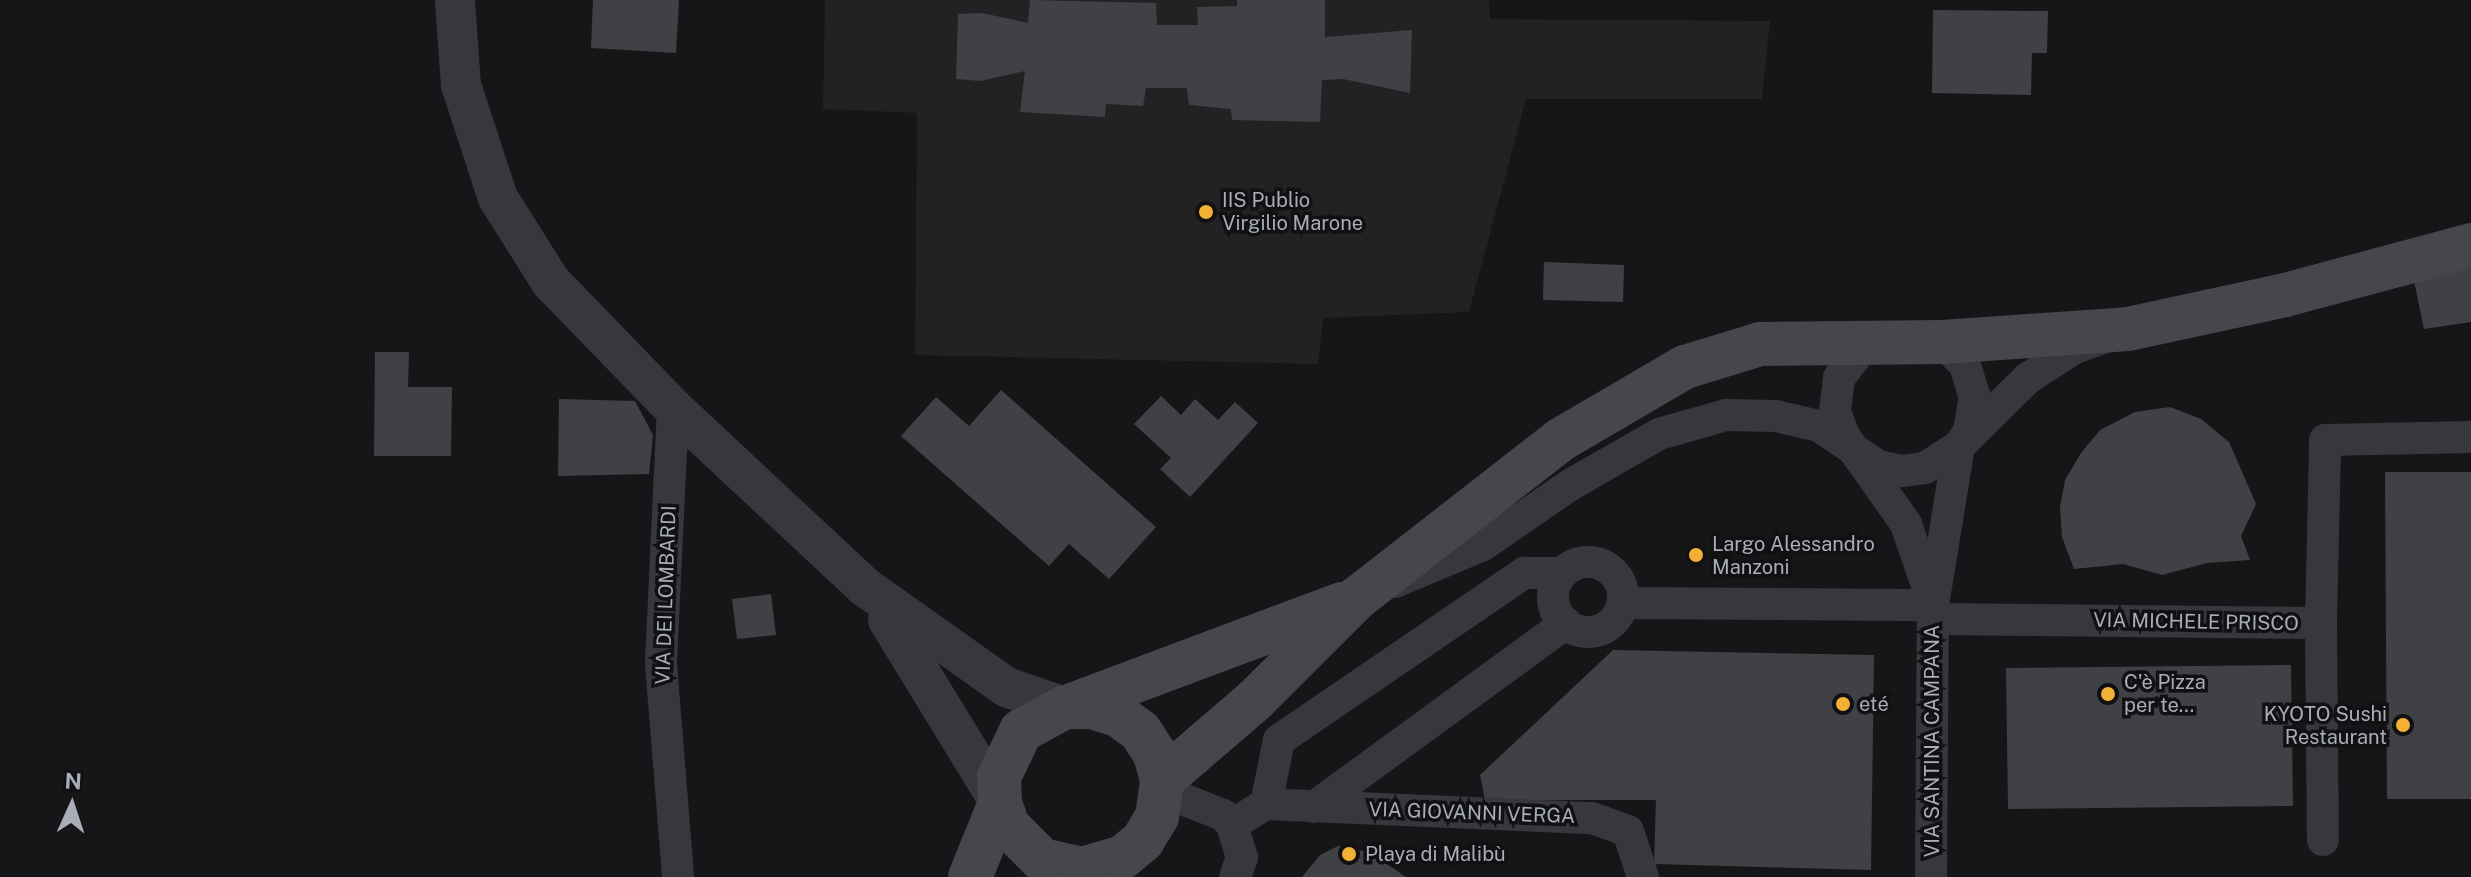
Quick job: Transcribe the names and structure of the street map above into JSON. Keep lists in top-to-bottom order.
{
  "streets": {
    "street": [
      "VIA DEI LOMBARDI",
      "VIA MICHELE PRISCO",
      "VIA SANTINA CAMPANA",
      "VIA GIOVANNI VERGA"
    ]
  },
  "crossings": [
    ["VIA MICHELE PRISCO", "VIA SANTINA CAMPANA"]
  ],
  "places": [
    "IIS Publio Virgilio Marone",
    "Largo Alessandro Manzoni",
    "C'è Pizza per te...",
    "eté",
    "KYOTO Sushi Restaurant",
    "Playa di Malibù"
  ],
  "north": "top"
}
